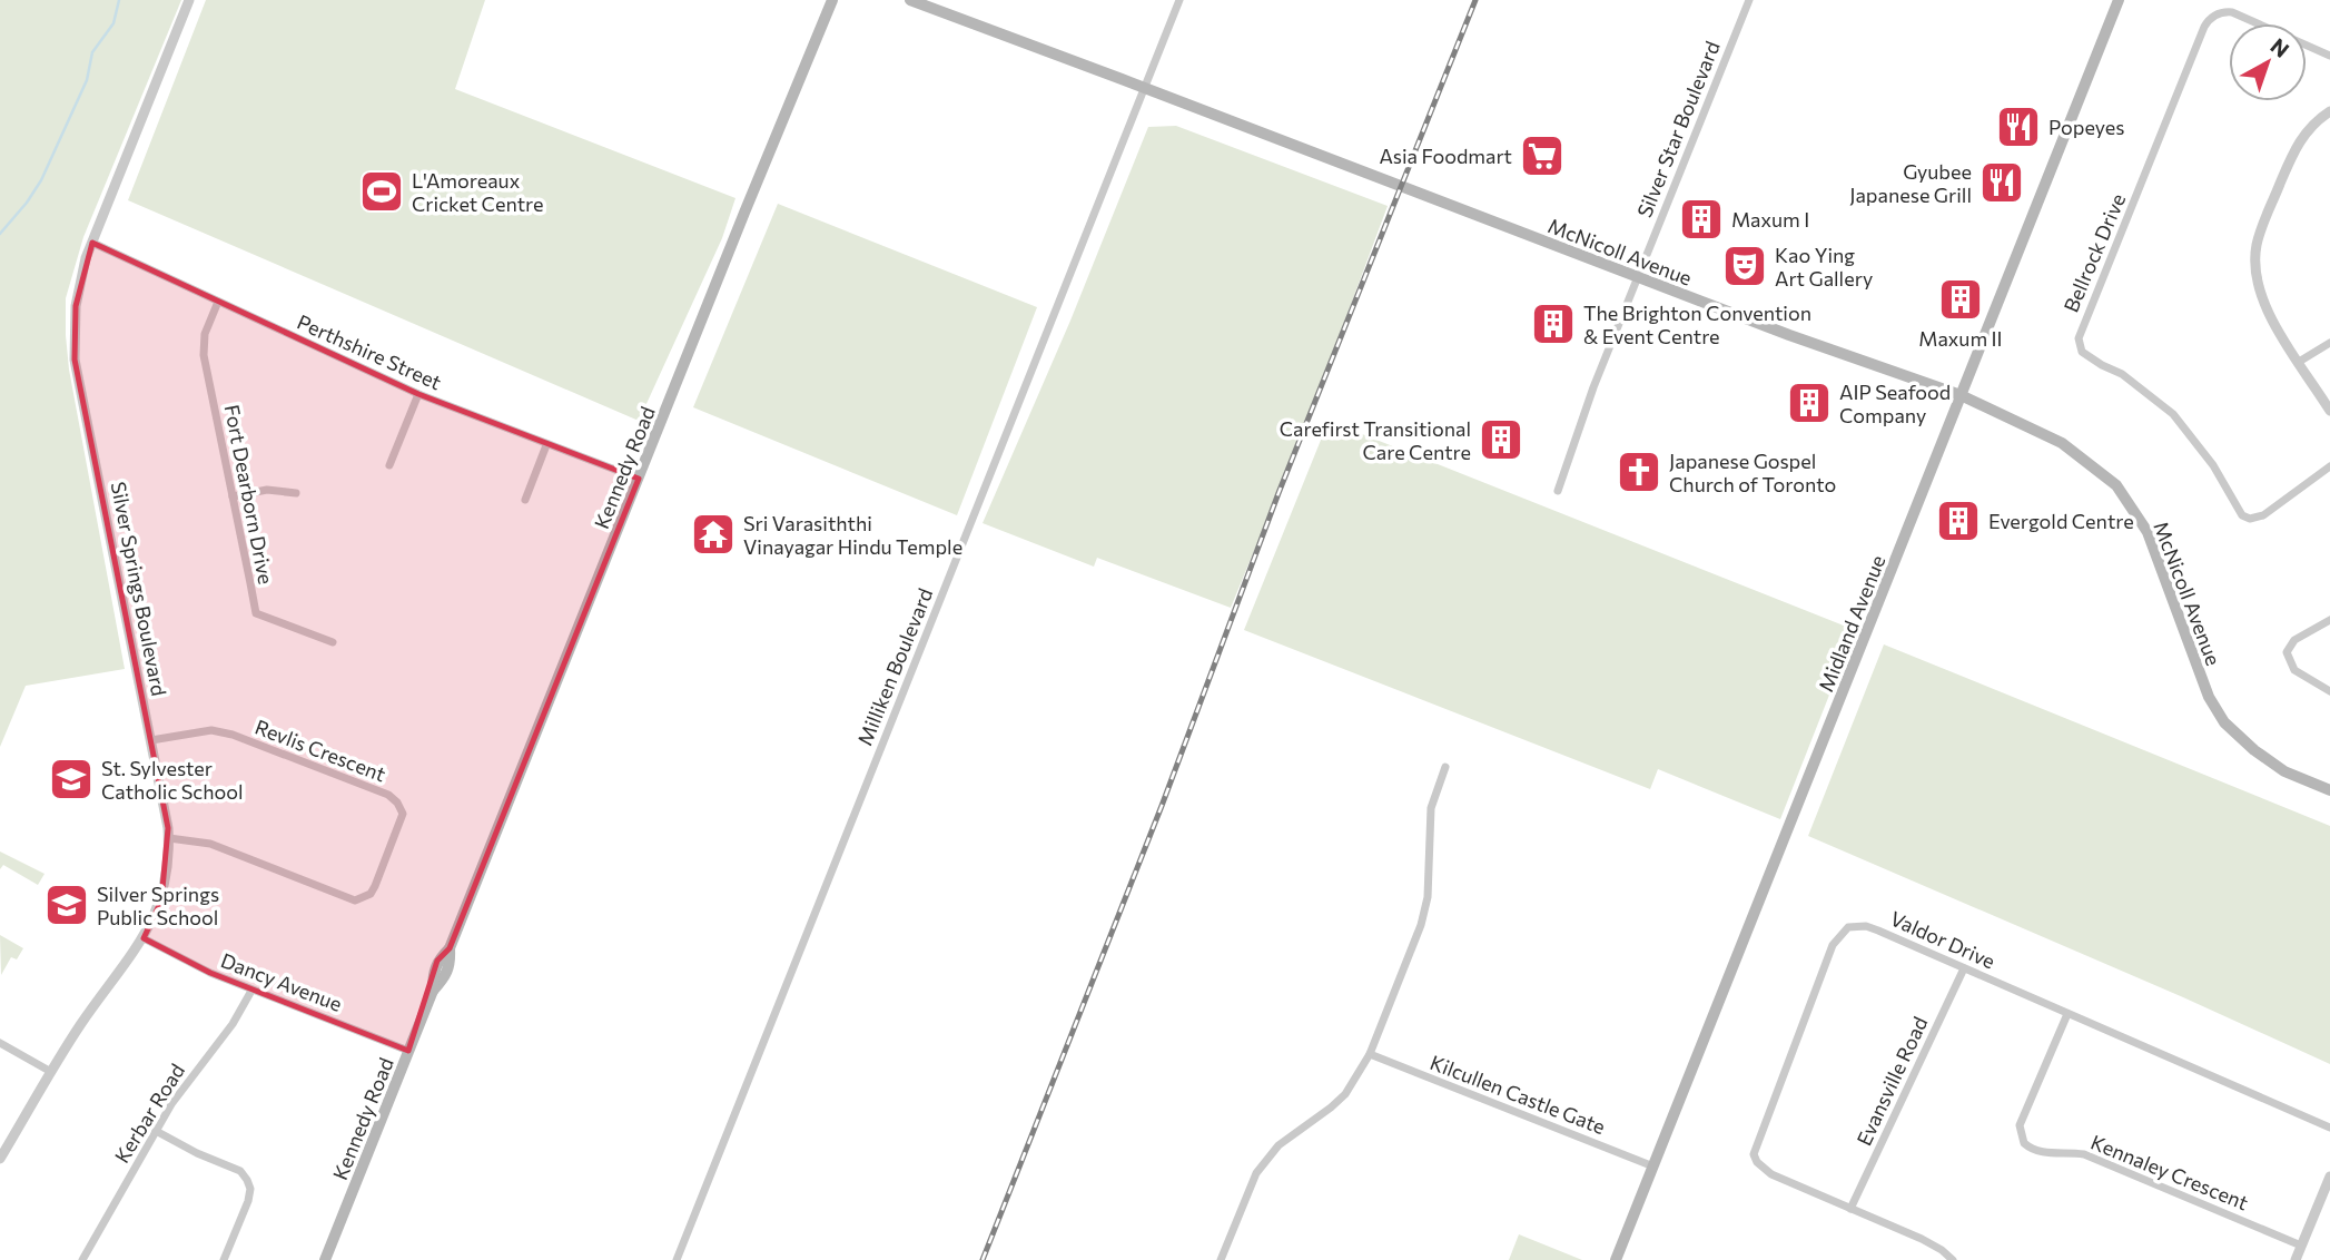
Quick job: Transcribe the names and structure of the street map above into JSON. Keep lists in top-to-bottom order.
{
  "streets": {
    "main road": ["McNicoll Avenue", "Kennedy Road", "Midland Avenue"],
    "street": [
      "Silver Star Boulevard",
      "Bellrock Drive",
      "Perthshire Street",
      "Fort Dearborn Drive",
      "Silver Springs Boulevard",
      "Milliken Boulevard",
      "Revlis Crescent",
      "Valdor Drive",
      "Dancy Avenue",
      "Evansville Road",
      "Kilcullen Castle Gate",
      "Kerbar Road",
      "Kennaley Crescent"
    ]
  },
  "crossings": [
    ["Silver Star Boulevard", "McNicoll Avenue"],
    ["McNicoll Avenue", "Midland Avenue"],
    ["McNicoll Avenue", "Milliken Boulevard"],
    ["Perthshire Street", "Kennedy Road"],
    ["Perthshire Street", "Fort Dearborn Drive"],
    ["Perthshire Street", "Silver Springs Boulevard"],
    ["Kennedy Road", "Dancy Avenue"],
    ["Silver Springs Boulevard", "Revlis Crescent"],
    ["Silver Springs Boulevard", "Dancy Avenue"],
    ["Midland Avenue", "Kilcullen Castle Gate"],
    ["Valdor Drive", "Evansville Road"],
    ["Valdor Drive", "Kennaley Crescent"],
    ["Dancy Avenue", "Kerbar Road"]
  ],
  "places": {
    "restaurant": ["Popeyes", "Gyubee Japanese Grill"],
    "supermarket": ["Asia Foodmart"],
    "sports": ["L'Amoreaux Cricket Centre"],
    "building": [
      "Maxum I",
      "Maxum II",
      "The Brighton Convention & Event Centre",
      "AIP Seafood Company",
      "Carefirst Transitional Care Centre",
      "Evergold Centre"
    ],
    "theatre": ["Kao Ying Art Gallery"],
    "church": ["Japanese Gospel Church of Toronto"],
    "temple": ["Sri Varasiththi Vinayagar Hindu Temple"],
    "school or university": ["St. Sylvester Catholic School", "Silver Springs Public School"]
  },
  "north": "top right"
}
